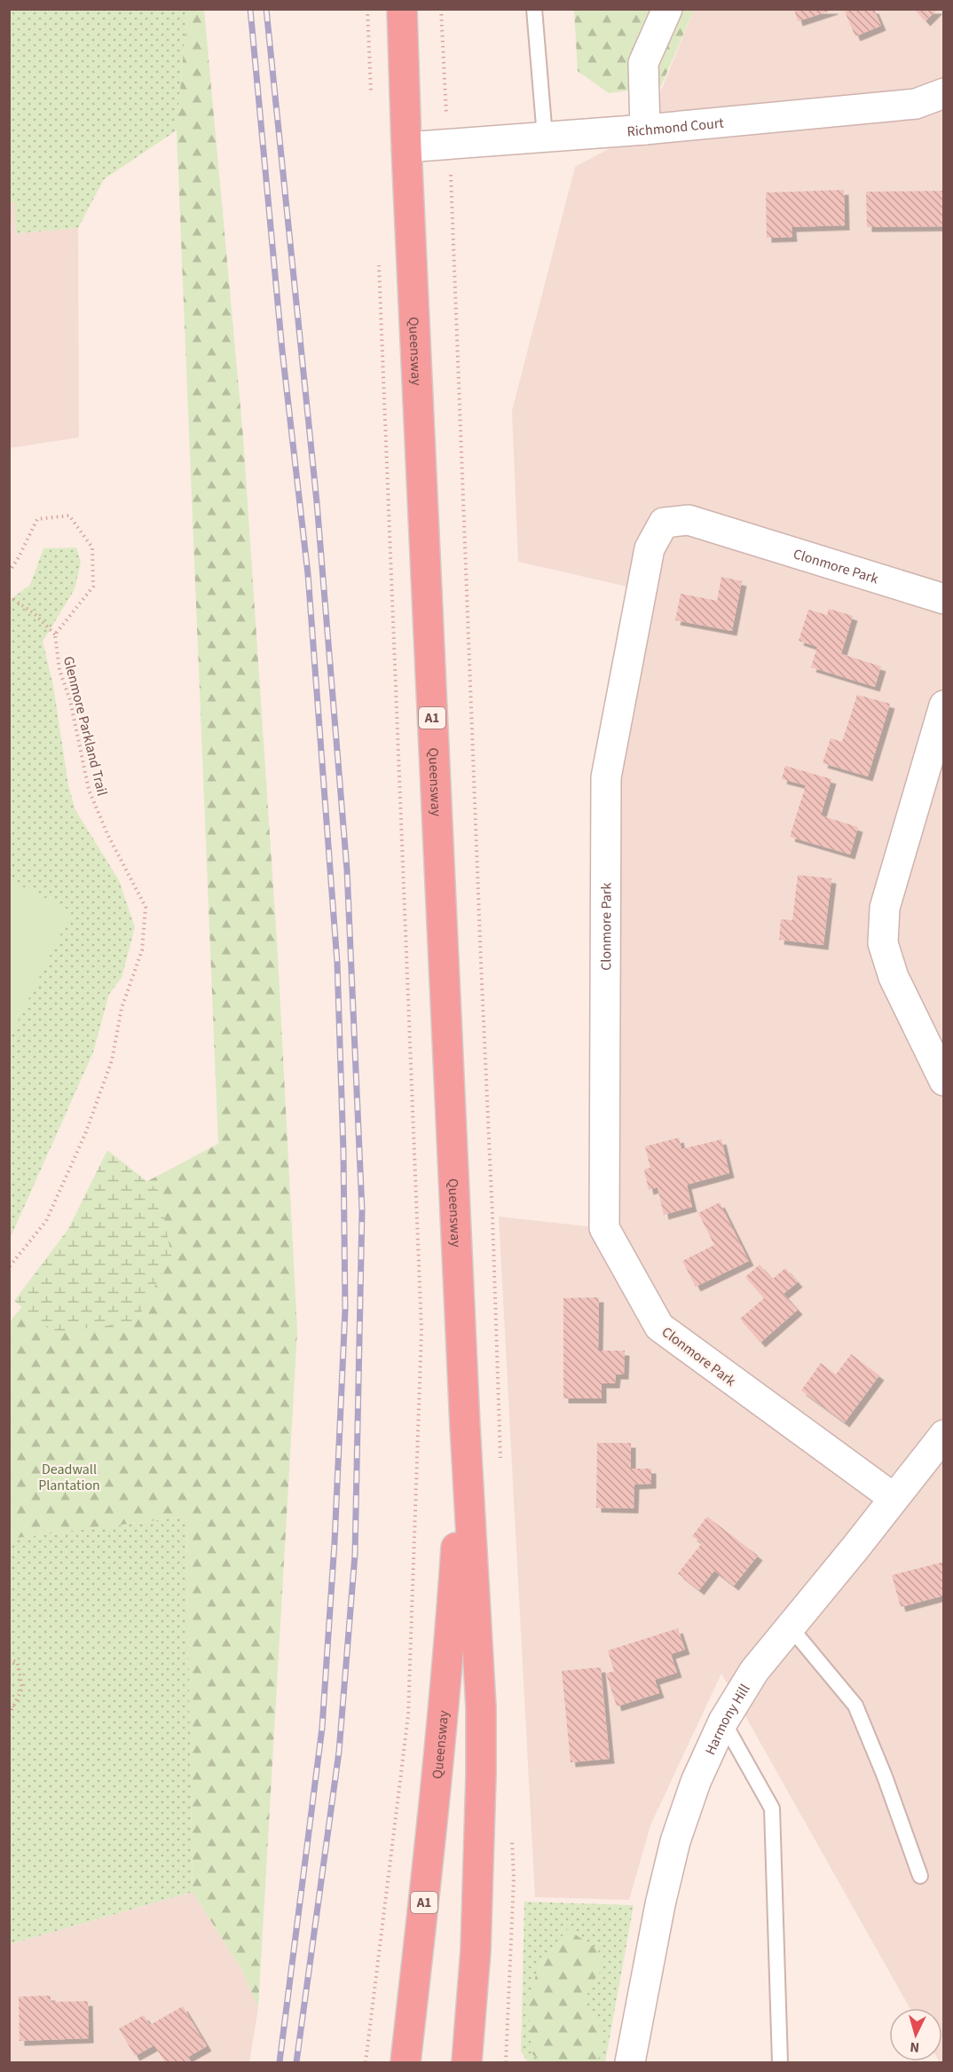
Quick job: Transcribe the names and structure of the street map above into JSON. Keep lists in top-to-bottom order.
{
  "streets": {
    "highway": ["Queensway", "A1"],
    "street": ["Richmond Court", "Clonmore Park", "Harmony Hill"],
    "path": ["Glenmore Parkland Trail"]
  },
  "crossings": [
    ["Richmond Court", "Queensway"],
    ["Clonmore Park", "Harmony Hill"]
  ],
  "parks": ["Deadwall Plantation"],
  "north": "bottom"
}
